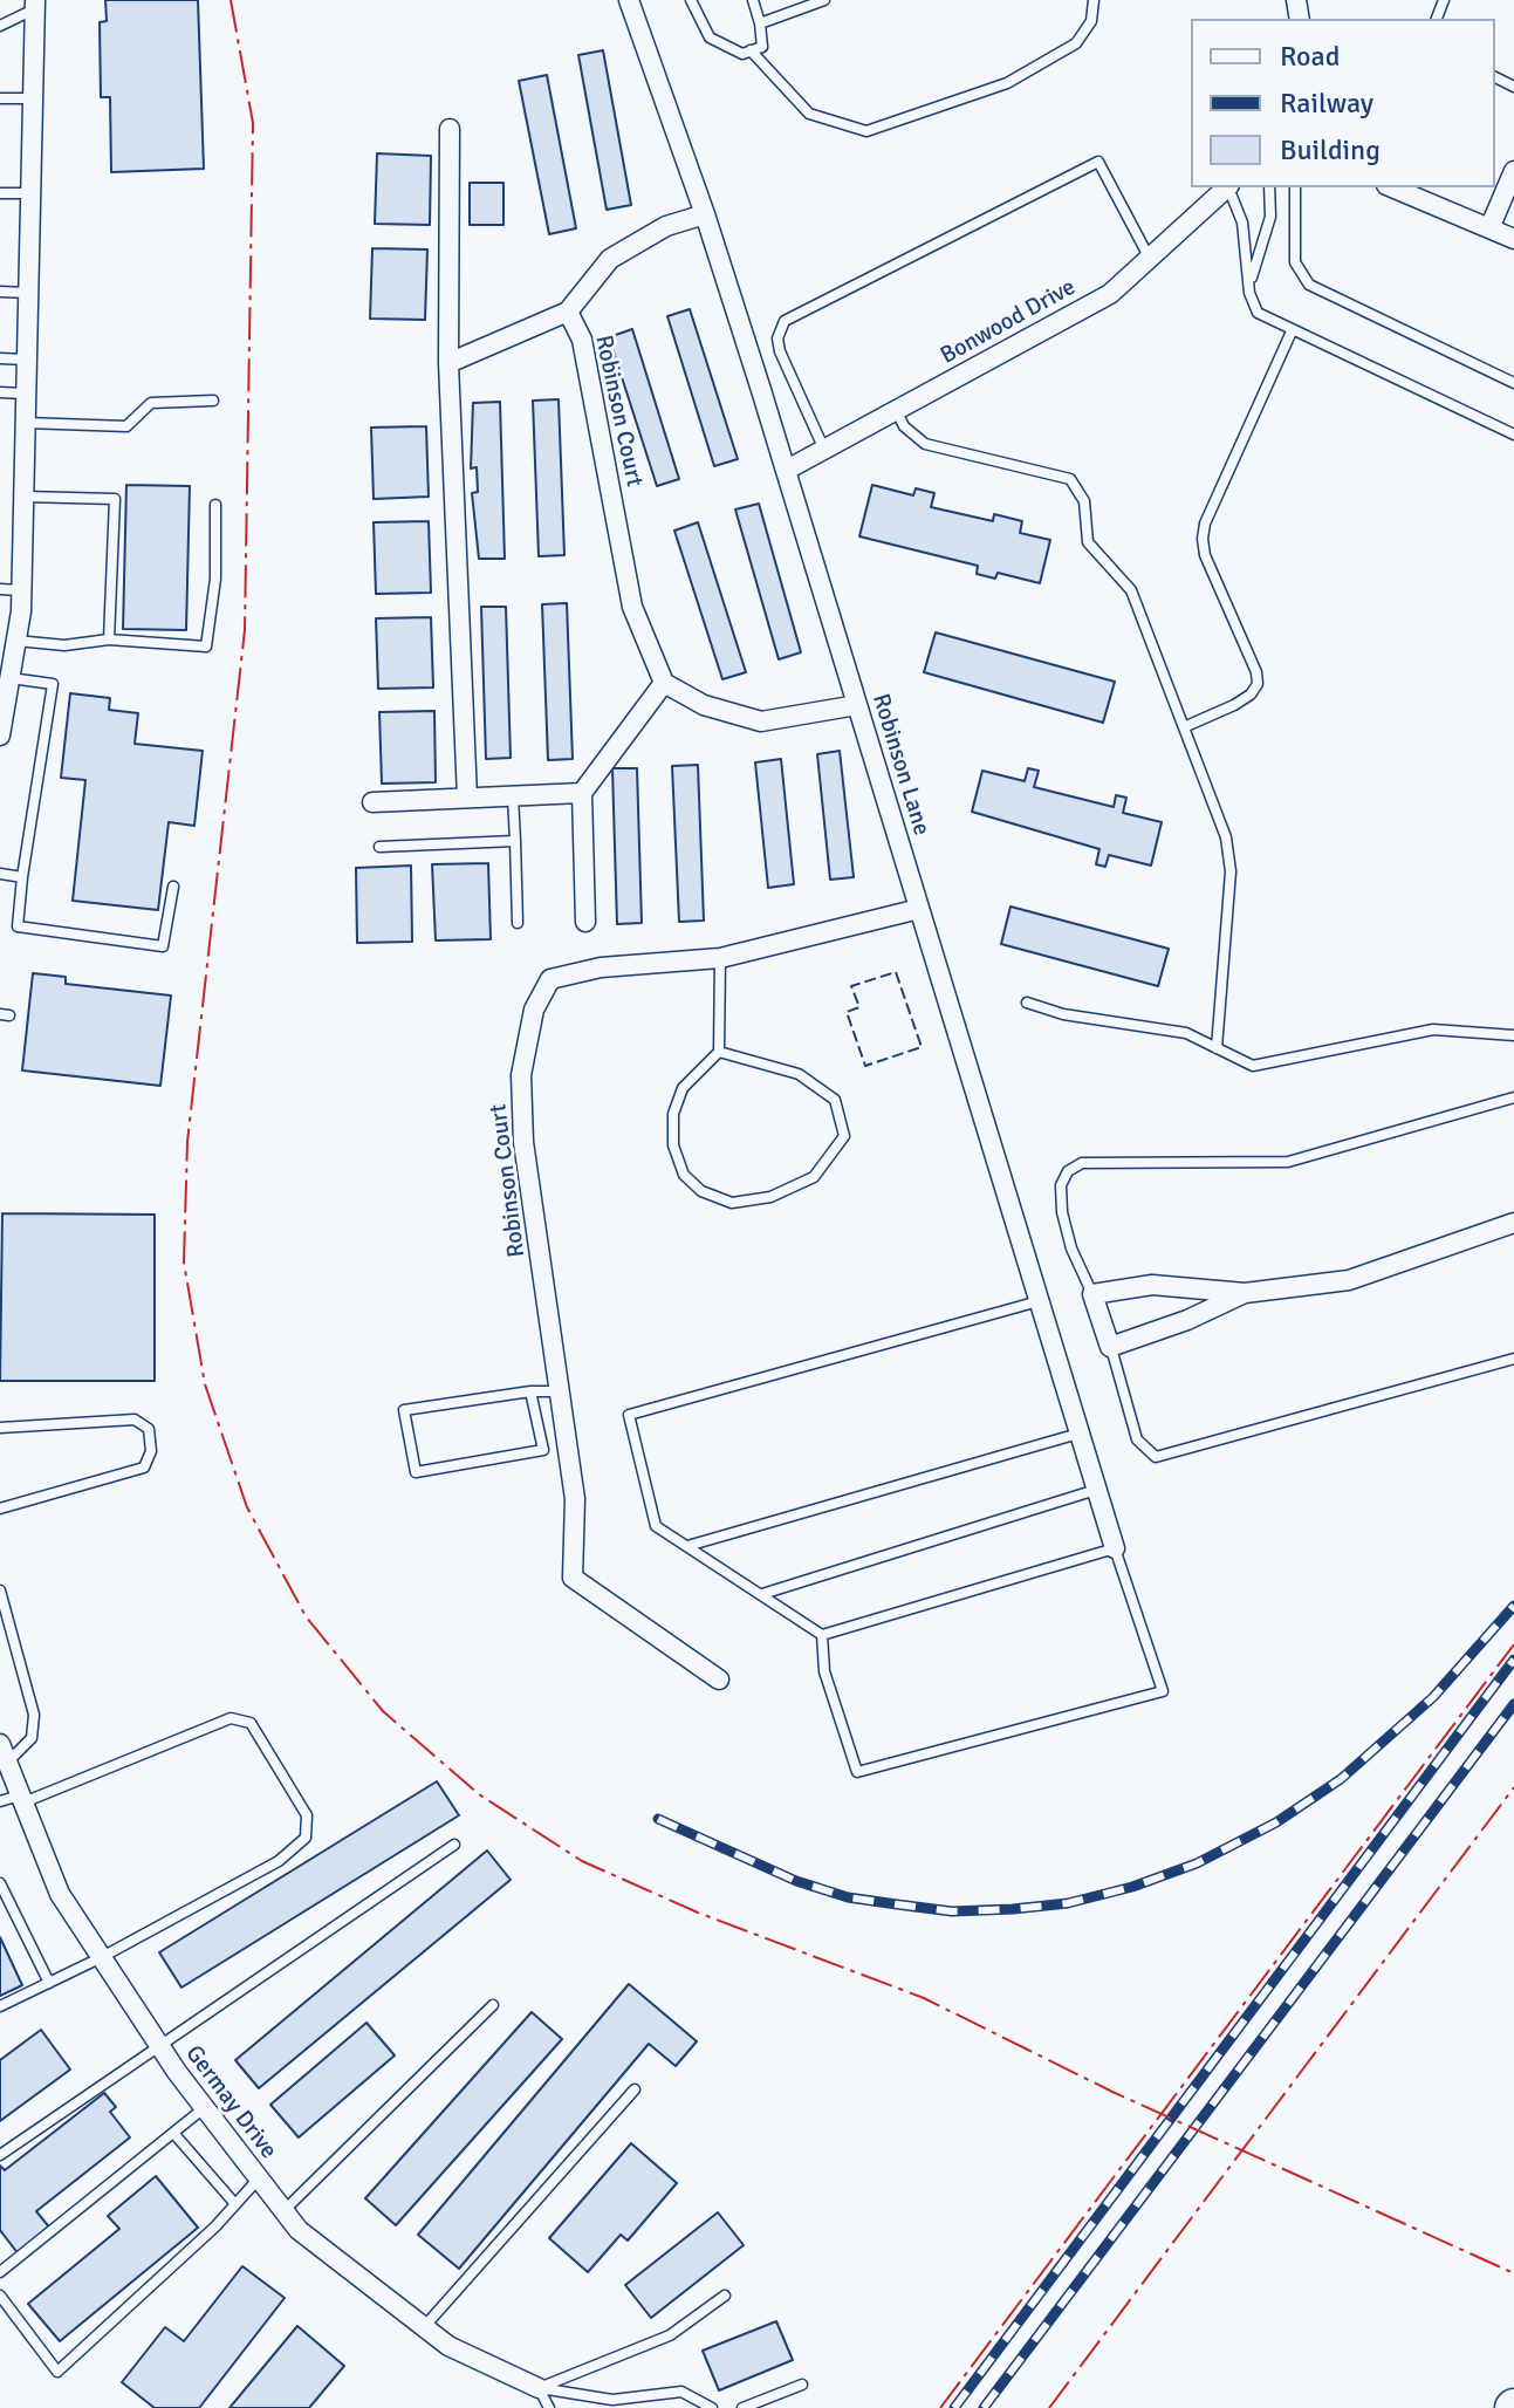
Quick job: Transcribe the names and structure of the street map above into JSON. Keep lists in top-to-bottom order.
{
  "streets": {
    "street": [
      "Bonwood Drive",
      "Robinson Court",
      "Robinson Lane",
      "Germay Drive"
    ]
  },
  "crossings": [
    ["Bonwood Drive", "Robinson Lane"],
    ["Robinson Court", "Robinson Lane"]
  ],
  "legend": ["Road", "Railway", "Building"]
}
